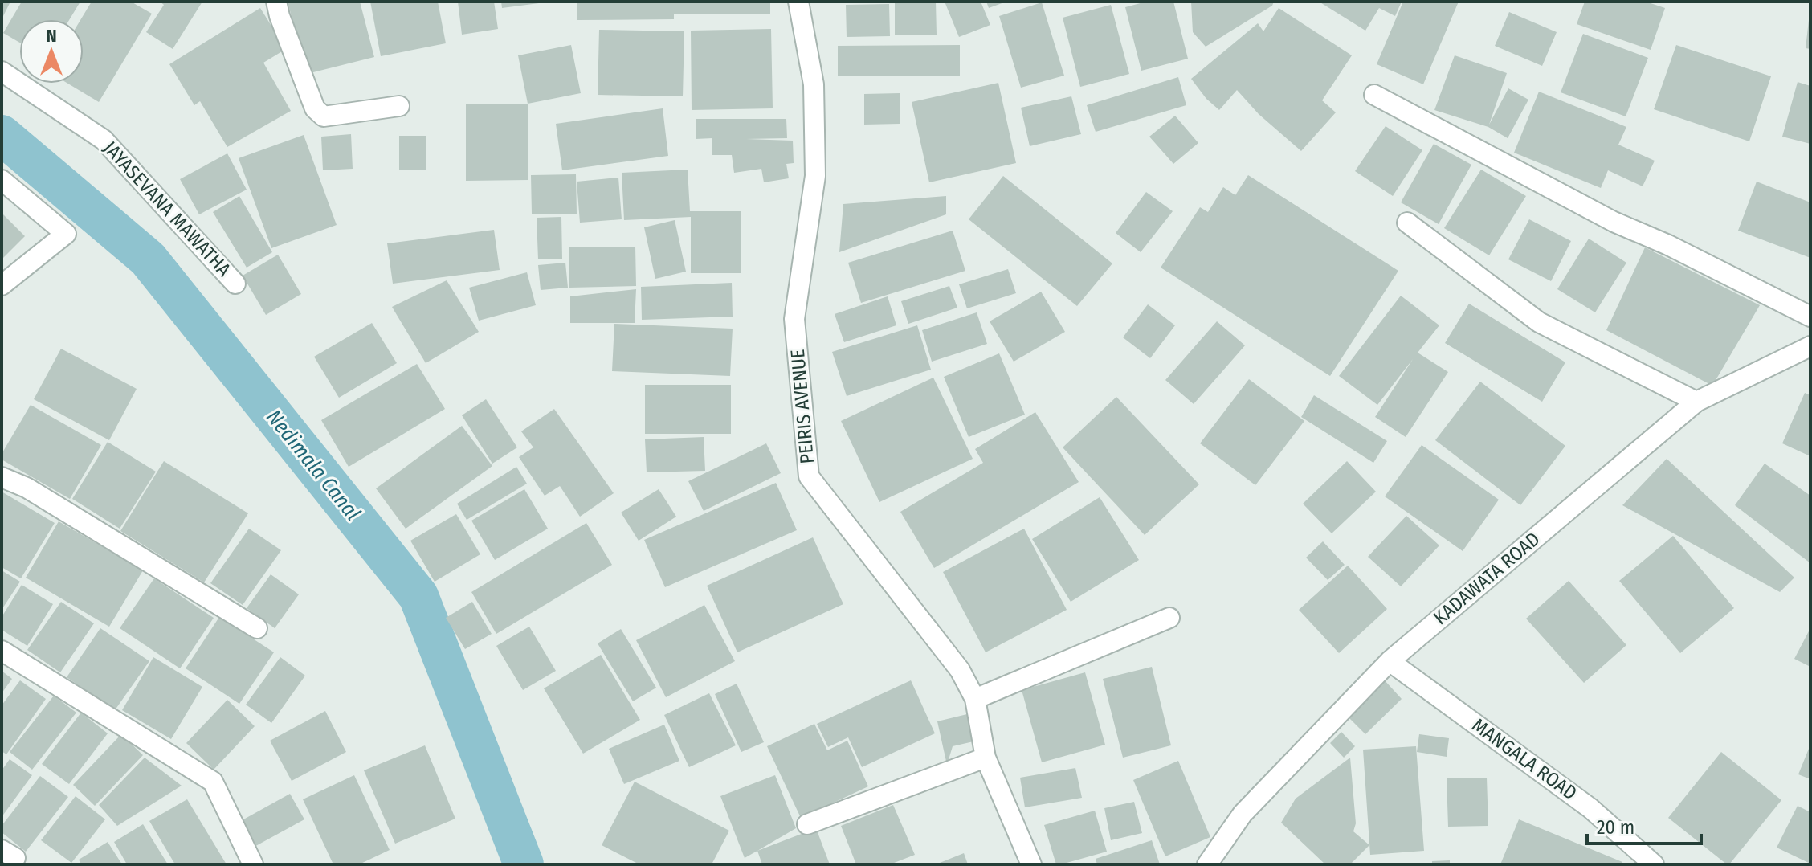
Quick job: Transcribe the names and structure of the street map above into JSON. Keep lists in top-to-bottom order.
{
  "streets": {
    "street": [
      "JAYASEVANA MAWATHA",
      "PEIRIS AVENUE",
      "KADAWATA ROAD",
      "MANGALA ROAD"
    ]
  },
  "crossings": [
    ["KADAWATA ROAD", "MANGALA ROAD"]
  ],
  "water": ["Nedimala Canal"],
  "scale_bar": "20 m",
  "north": "top"
}
